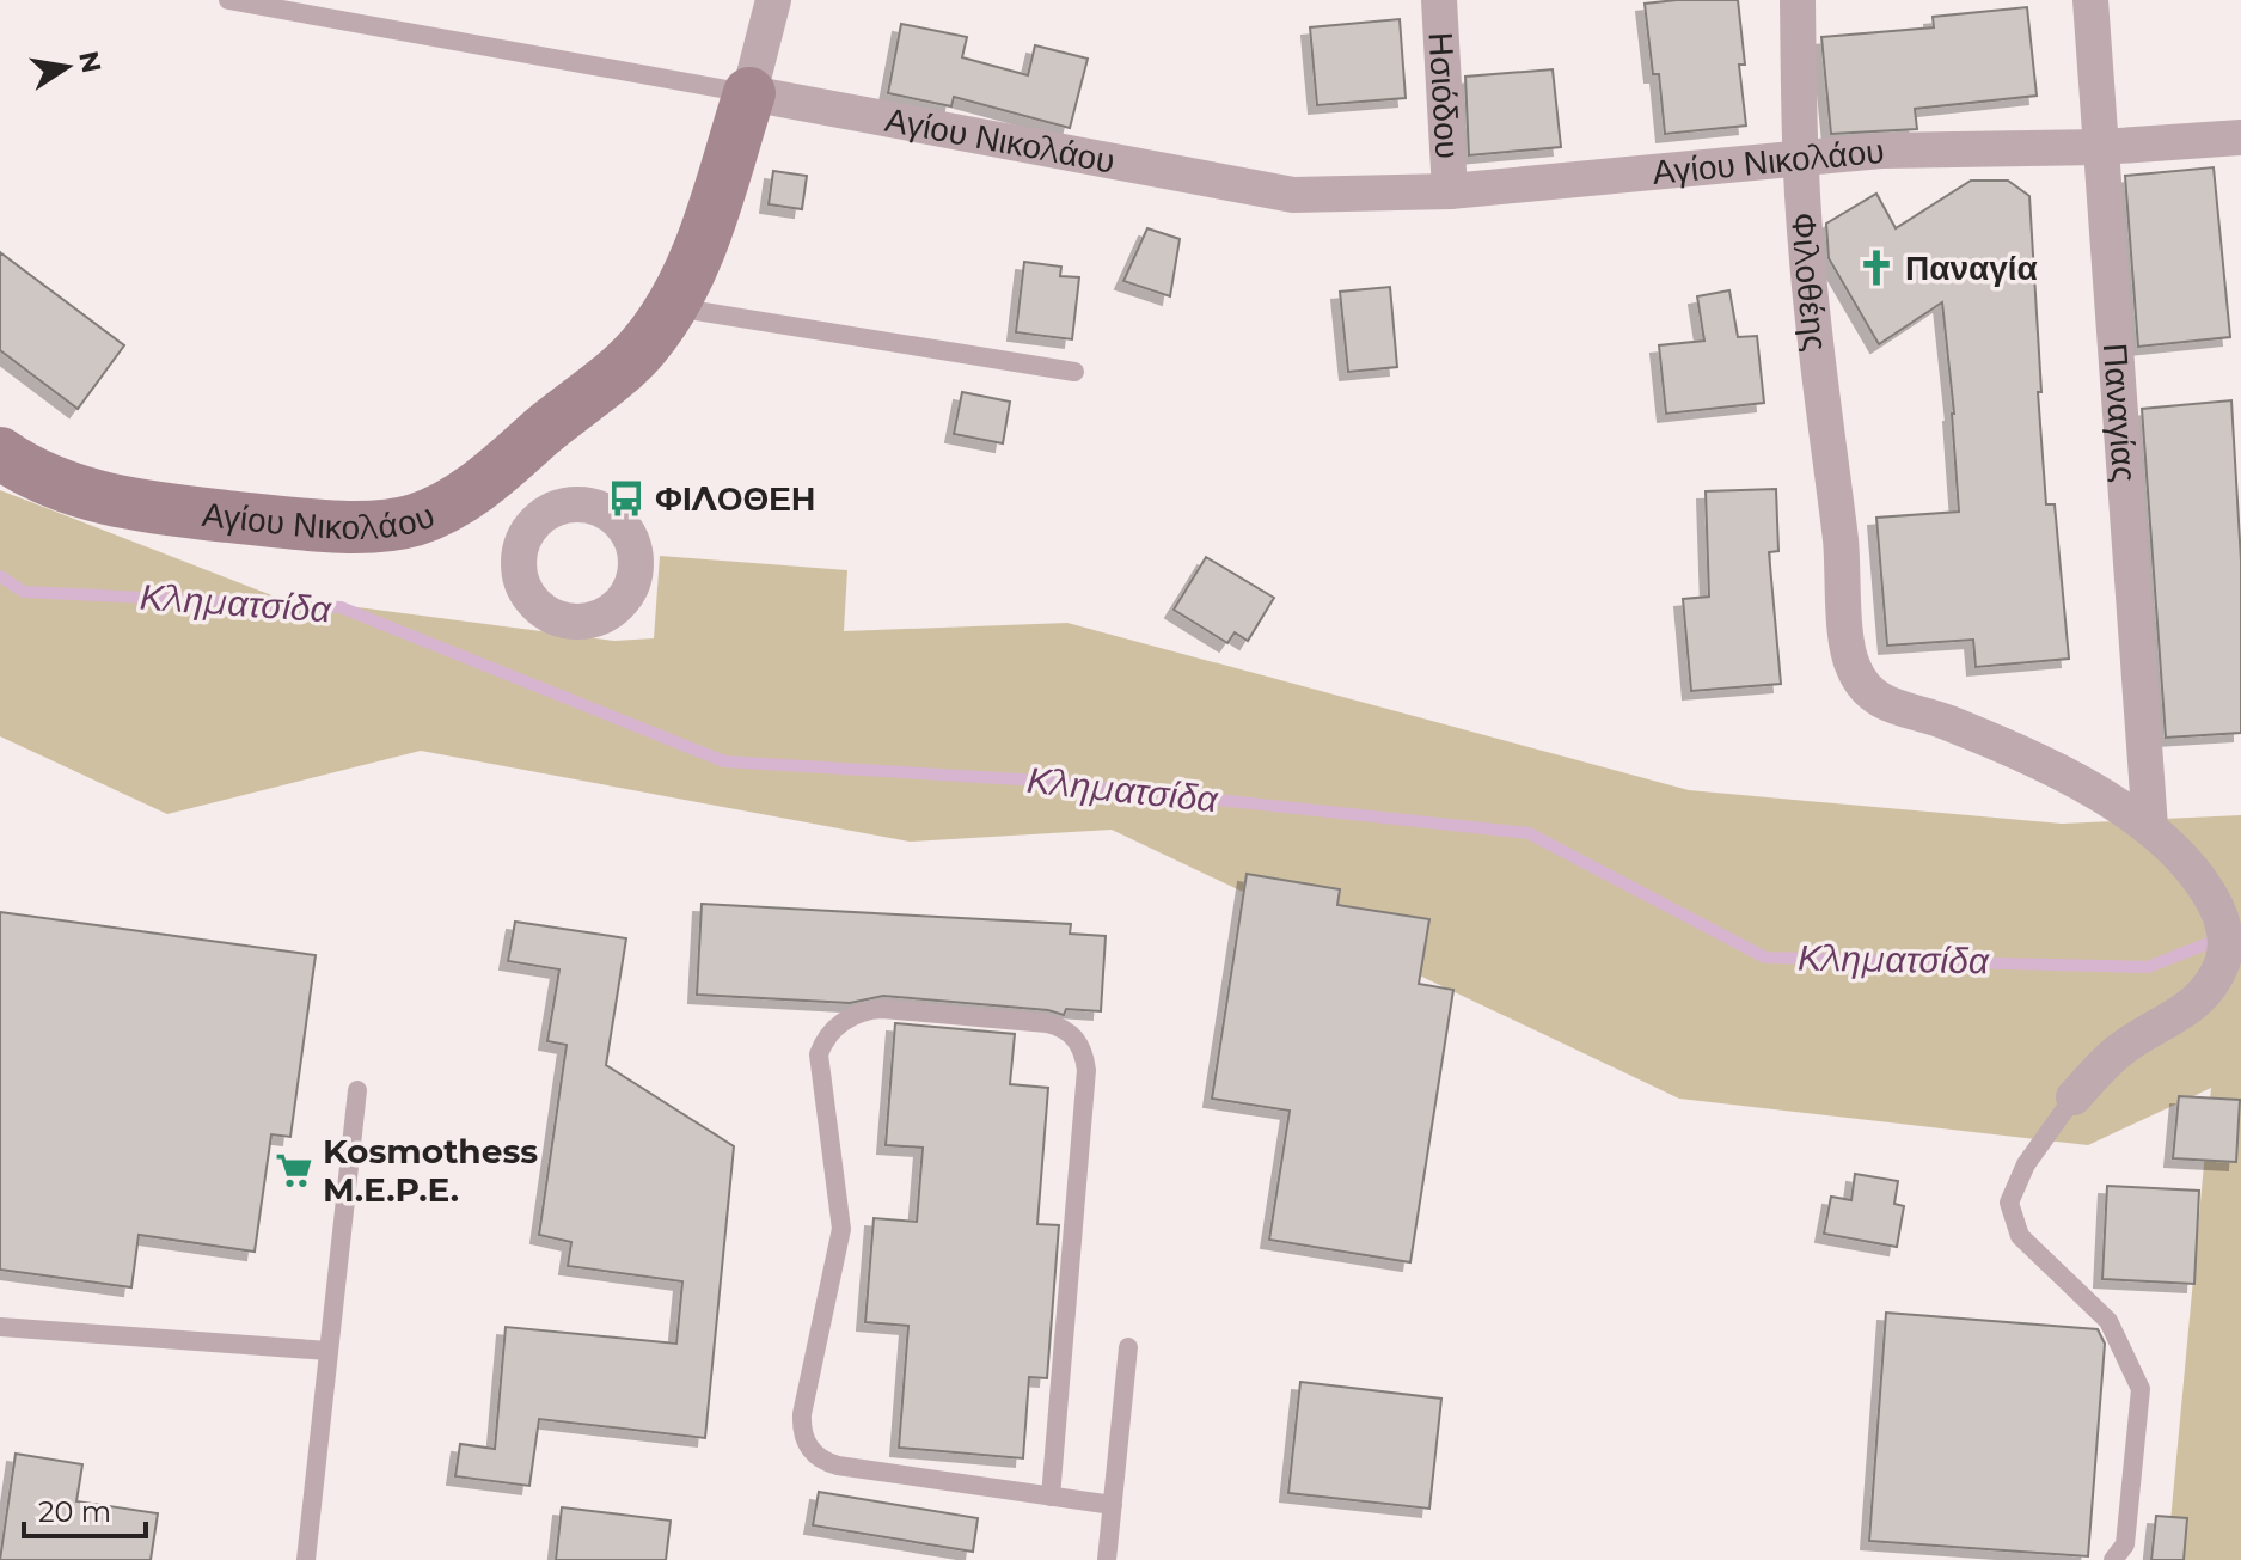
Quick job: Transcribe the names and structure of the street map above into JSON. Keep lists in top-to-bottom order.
{
  "streets": {
    "street": [
      "Ησιόδου",
      "Αγίου Νικολάου",
      "Φιλοθέης",
      "Παναγίας"
    ]
  },
  "crossings": [
    ["Ησιόδου", "Αγίου Νικολάου"],
    ["Αγίου Νικολάου", "Φιλοθέης"],
    ["Αγίου Νικολάου", "Παναγίας"],
    ["Φιλοθέης", "Παναγίας"]
  ],
  "water": ["Κληματσίδα"],
  "places": {
    "church": ["Παναγία"],
    "bus stop": ["ΦΙΛΟΘΕΗ"],
    "supermarket": ["Kosmothess M.E.P.E."]
  },
  "scale_bar": "20 m",
  "north": "right"
}
